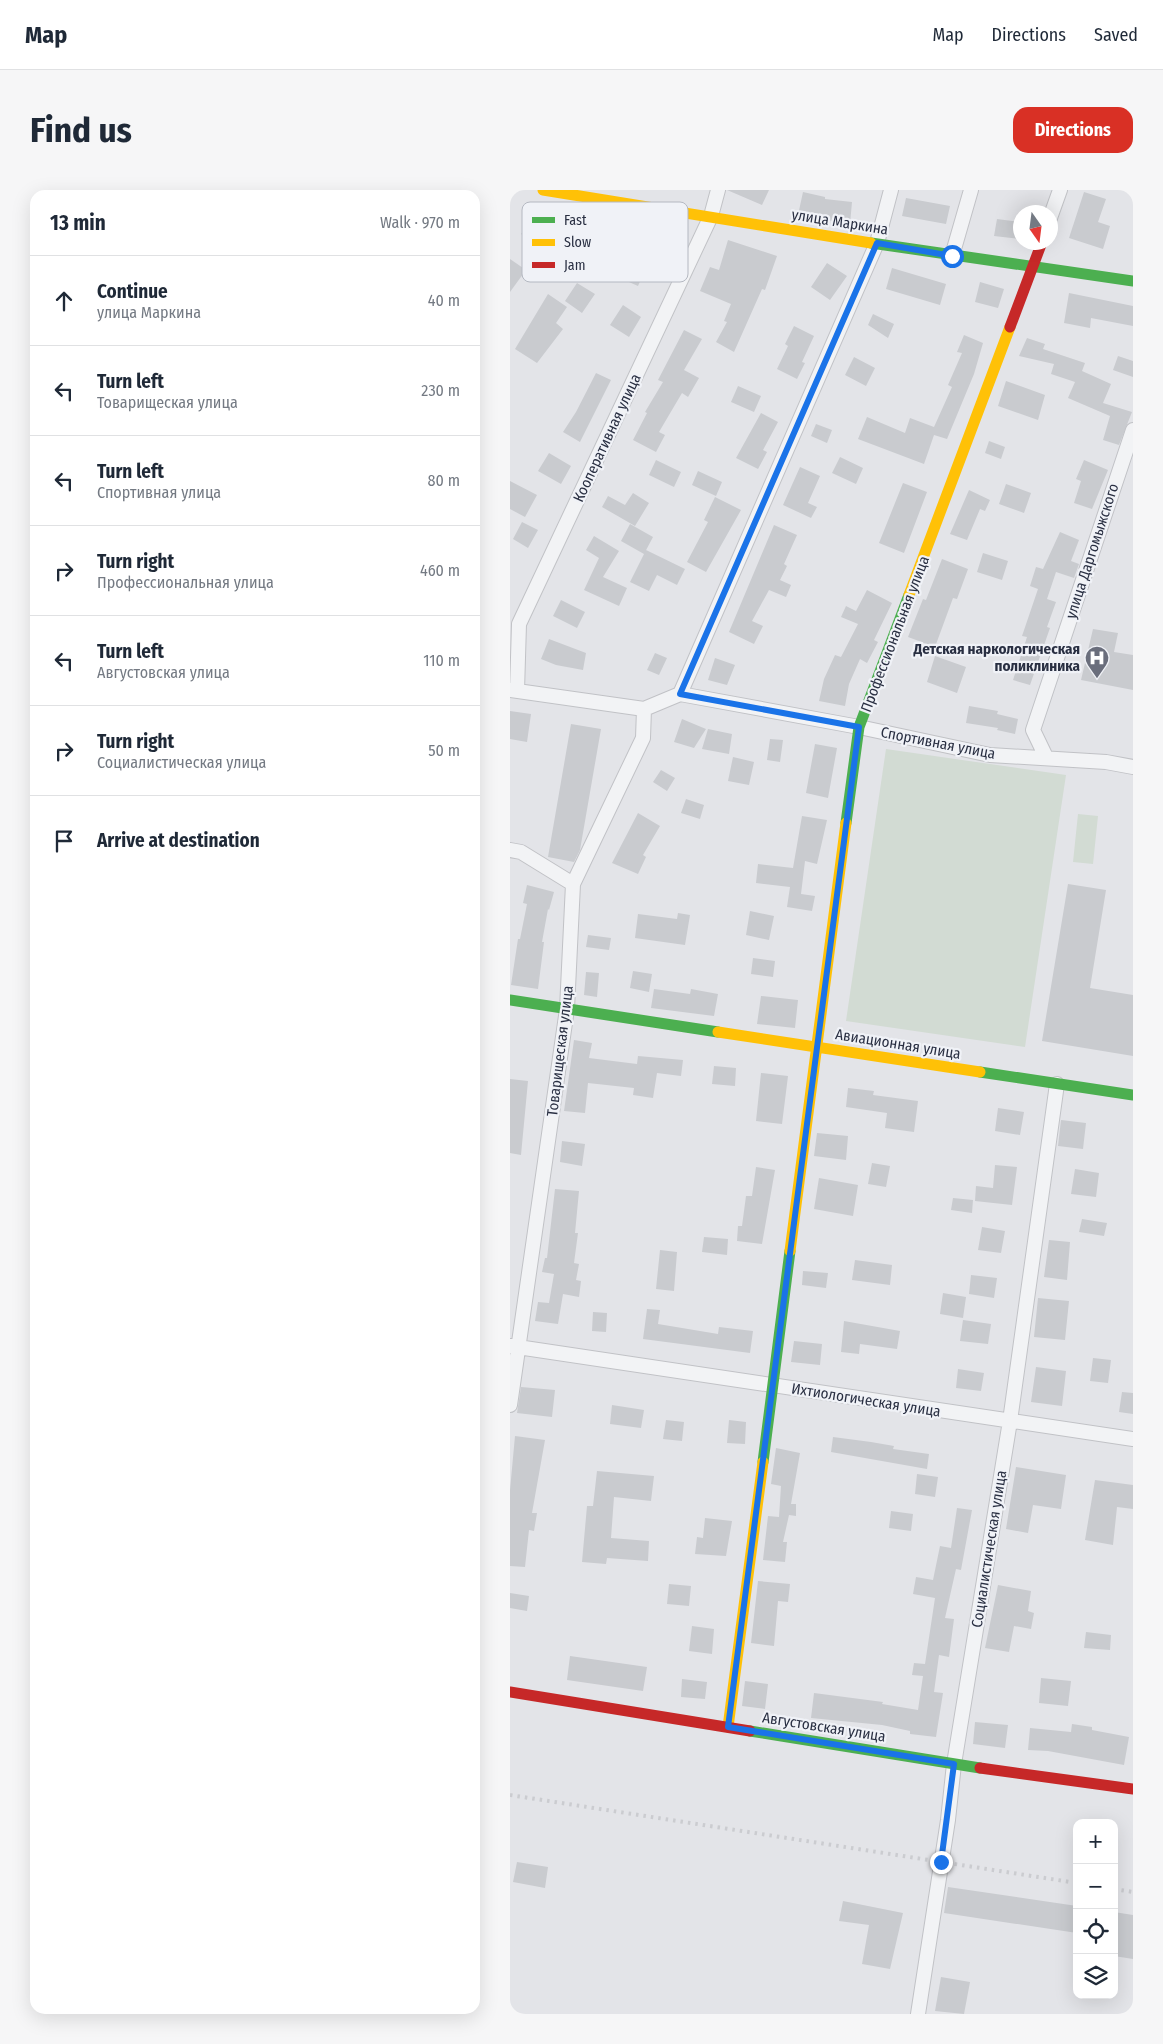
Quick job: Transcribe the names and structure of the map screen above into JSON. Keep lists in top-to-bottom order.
{
  "streets": {
    "street": [
      "улица Маркина",
      "Кооперативная улица",
      "улица Даргомыжского",
      "Профессиональная улица",
      "Спортивная улица",
      "Авиационная улица",
      "Товарищеская улица",
      "Ихтиологическая улица",
      "Социалистическая улица",
      "Августовская улица"
    ]
  },
  "crossings": [
    ["улица Маркина", "Кооперативная улица"],
    ["улица Маркина", "Профессиональная улица"],
    ["улица Даргомыжского", "Спортивная улица"],
    ["Профессиональная улица", "Спортивная улица"],
    ["Профессиональная улица", "Авиационная улица"],
    ["Профессиональная улица", "Ихтиологическая улица"],
    ["Профессиональная улица", "Августовская улица"],
    ["Авиационная улица", "Товарищеская улица"],
    ["Авиационная улица", "Социалистическая улица"],
    ["Товарищеская улица", "Ихтиологическая улица"],
    ["Ихтиологическая улица", "Социалистическая улица"],
    ["Социалистическая улица", "Августовская улица"]
  ],
  "places": {
    "hospital": ["Детская наркологическая поликлиника"]
  },
  "legend": ["Fast", "Slow", "Jam"],
  "north": "bottom",
  "page": {
    "header": "Map",
    "nav": ["Map", "Directions", "Saved"],
    "buttons": "Directions",
    "title": "Find us",
    "heading": ["13 min", "Walk · 970 m"],
    "list": [
      ["Continue", "улица Маркина", "40 m"],
      ["Turn left", "Товарищеская улица", "230 m"],
      ["Turn left", "Спортивная улица", "80 m"],
      ["Turn right", "Профессиональная улица", "460 m"],
      ["Turn left", "Августовская улица", "110 m"],
      ["Turn right", "Социалистическая улица", "50 m"],
      "Arrive at destination"
    ],
    "map_buttons": ["+", "−"]
  }
}
